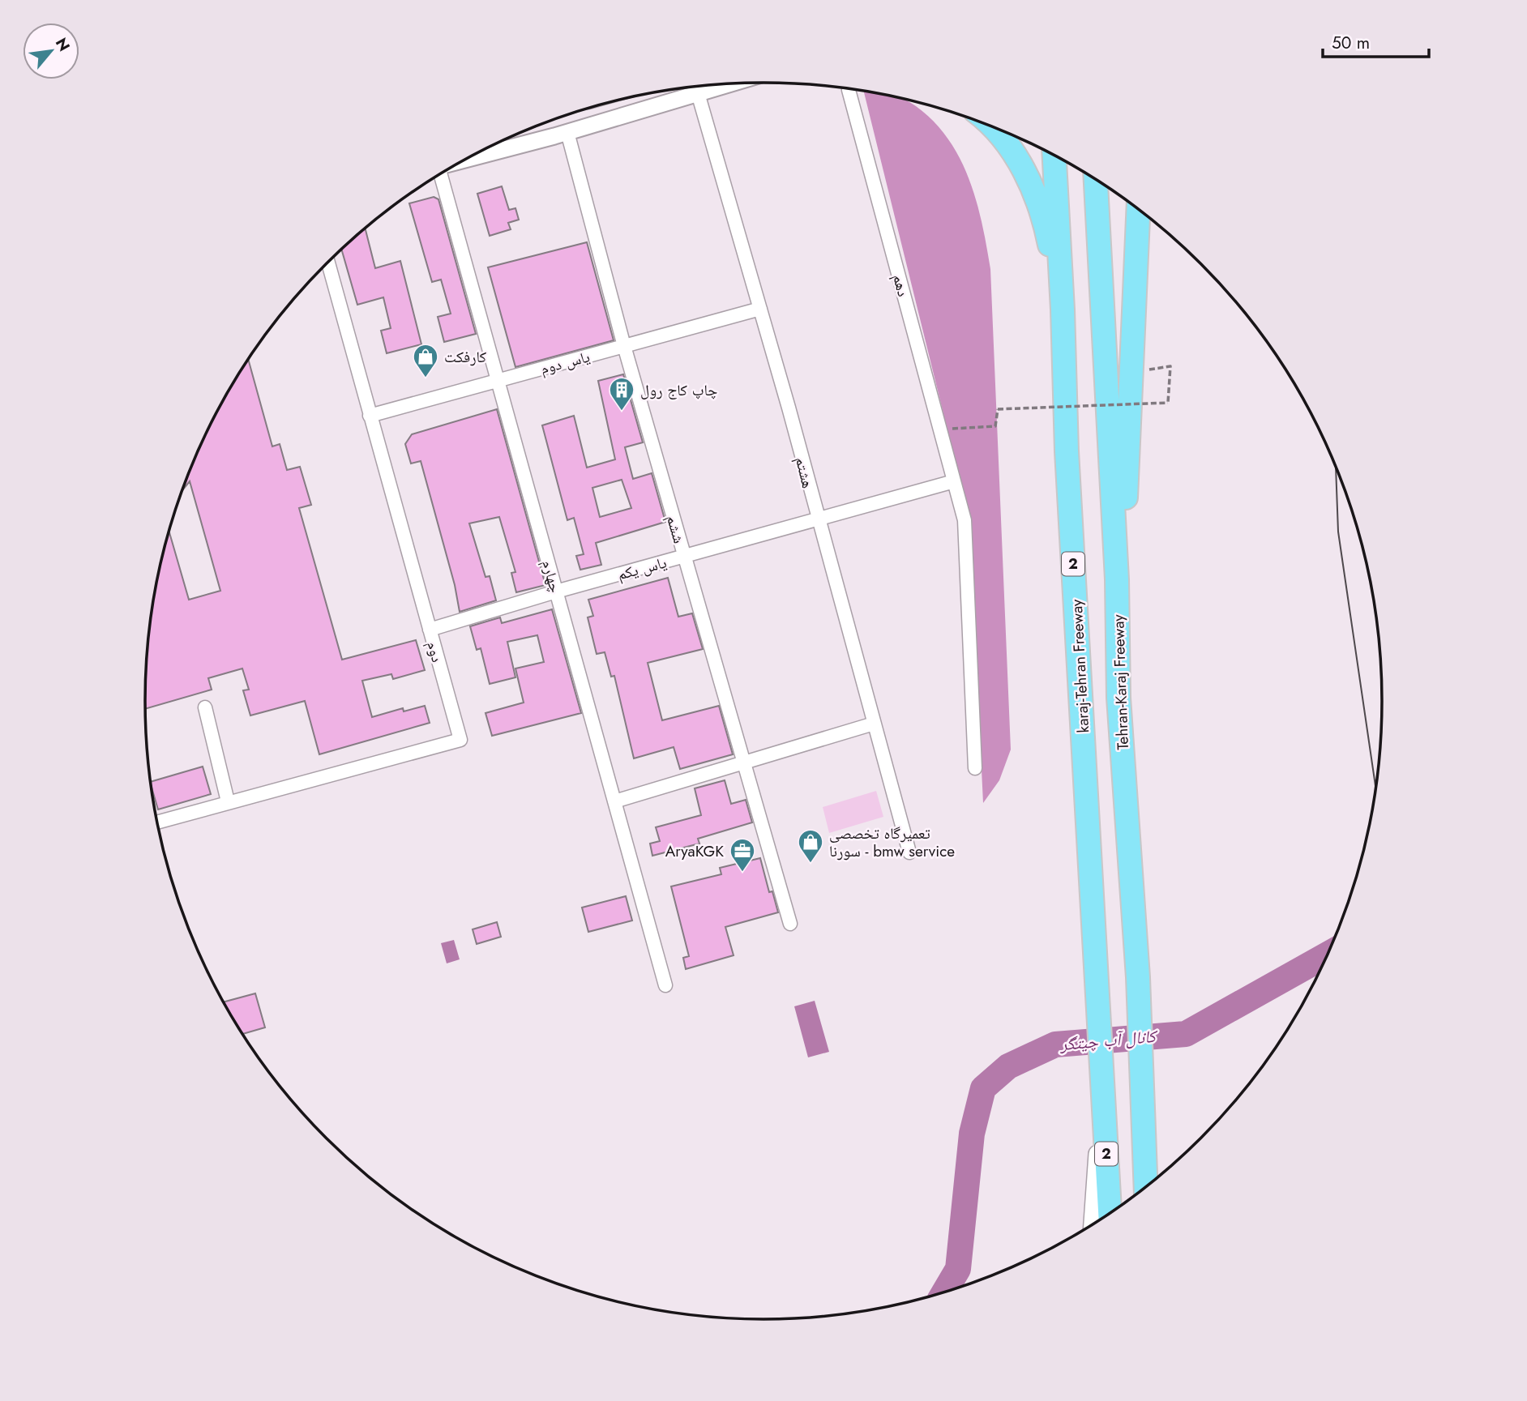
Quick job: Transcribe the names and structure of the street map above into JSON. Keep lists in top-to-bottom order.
{
  "streets": {
    "highway": ["2", "karaj-Tehran Freeway", "Tehran-Karaj Freeway"],
    "street": [
      "دهم",
      "یاس دوم",
      "هشتم",
      "ششم",
      "یاس یکم",
      "چهارم",
      "دوم"
    ]
  },
  "crossings": [
    ["دهم", "یاس یکم"],
    ["یاس دوم", "هشتم"],
    ["یاس دوم", "ششم"],
    ["یاس دوم", "چهارم"],
    ["یاس دوم", "دوم"],
    ["هشتم", "یاس یکم"],
    ["ششم", "یاس یکم"],
    ["2", "karaj-Tehran Freeway"],
    ["یاس یکم", "چهارم"],
    ["یاس یکم", "دوم"]
  ],
  "water": ["کانال آب چیتگر"],
  "places": {
    "shop": ["کارفکت", "تعمیرگاه تخصصی سورنا - bmw service"],
    "building": ["چاپ کاج رول"],
    "office": ["AryaKGK"]
  },
  "scale_bar": "50 m",
  "north": "top right"
}
